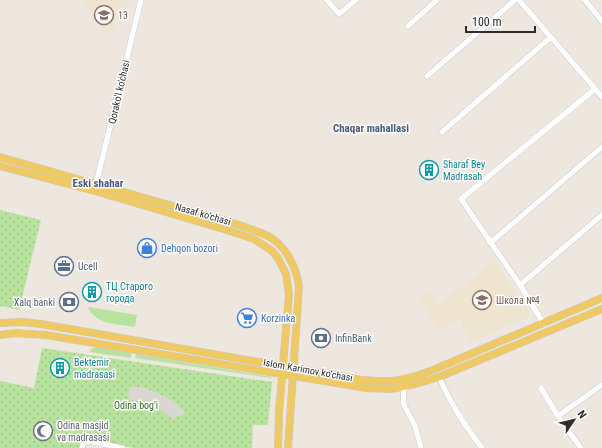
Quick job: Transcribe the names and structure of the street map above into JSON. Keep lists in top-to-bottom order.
{
  "streets": {
    "main road": ["Nasaf ko‘chasi", "Islom Karimov ko‘chasi"],
    "street": ["Qorako'l ko'chasi"]
  },
  "crossings": [
    ["Qorako'l ko'chasi", "Nasaf ko‘chasi"],
    ["Nasaf ko‘chasi", "Islom Karimov ko‘chasi"]
  ],
  "districts": ["Chaqar mahallasi", "Eski shahar"],
  "parks": ["Odina bog'i"],
  "places": {
    "school or university": ["13", "Школа №4"],
    "building": ["Sharaf Bey Madrasah", "ТЦ Старого города", "Bektemir madrasasi"],
    "shop": ["Dehqon bozori"],
    "office": ["Ucell"],
    "bank": ["Xalq banki", "InfinBank"],
    "supermarket": ["Korzinka"],
    "mosque": ["Odina masjid va madrasasi"]
  },
  "scale_bar": "100 m",
  "north": "top right"
}
